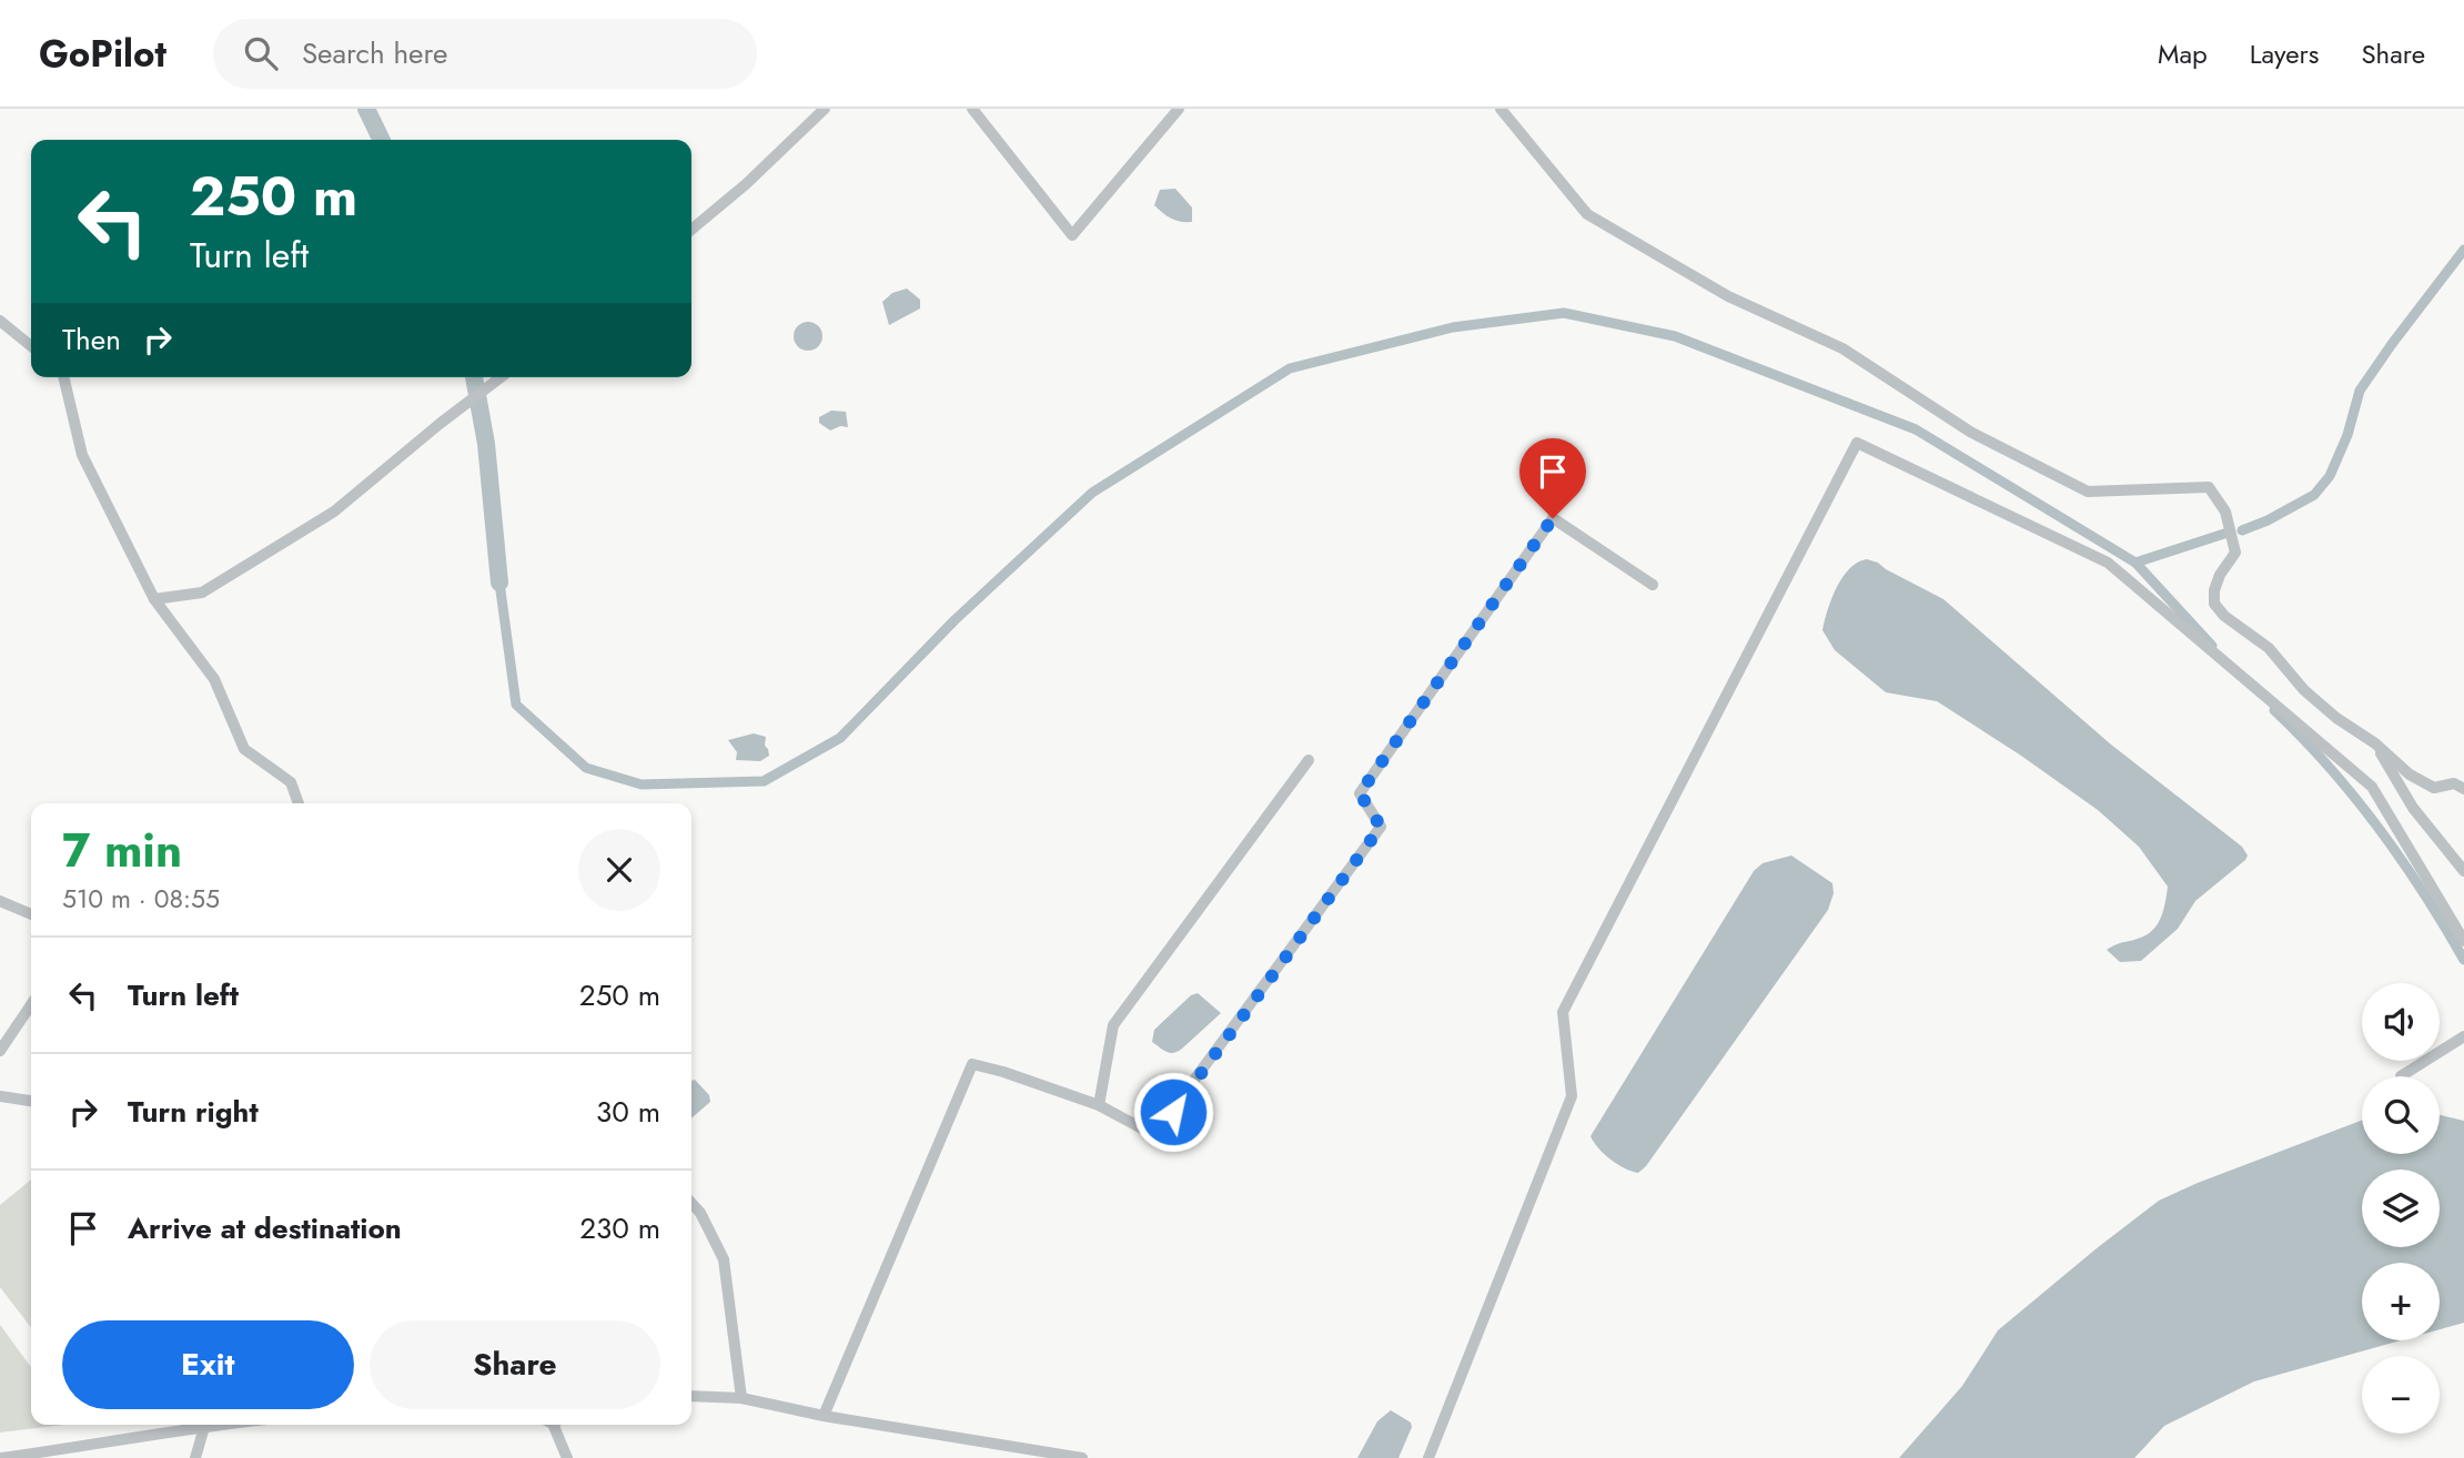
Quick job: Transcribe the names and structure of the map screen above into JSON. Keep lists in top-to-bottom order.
{
  "page": {
    "header": "GoPilot",
    "search": "Search here",
    "nav": ["Map", "Layers", "Share"],
    "turn": ["250 m", "Turn left"],
    "then": "Then",
    "heading": ["7 min", "510 m · 08:55"],
    "list": [
      {
        "name": "Turn left",
        "value": "250 m"
      },
      {
        "name": "Turn right",
        "value": "30 m"
      },
      {
        "name": "Arrive at destination",
        "value": "230 m"
      }
    ],
    "map_buttons": ["+", "−"],
    "buttons": ["Exit", "Share"]
  }
}
